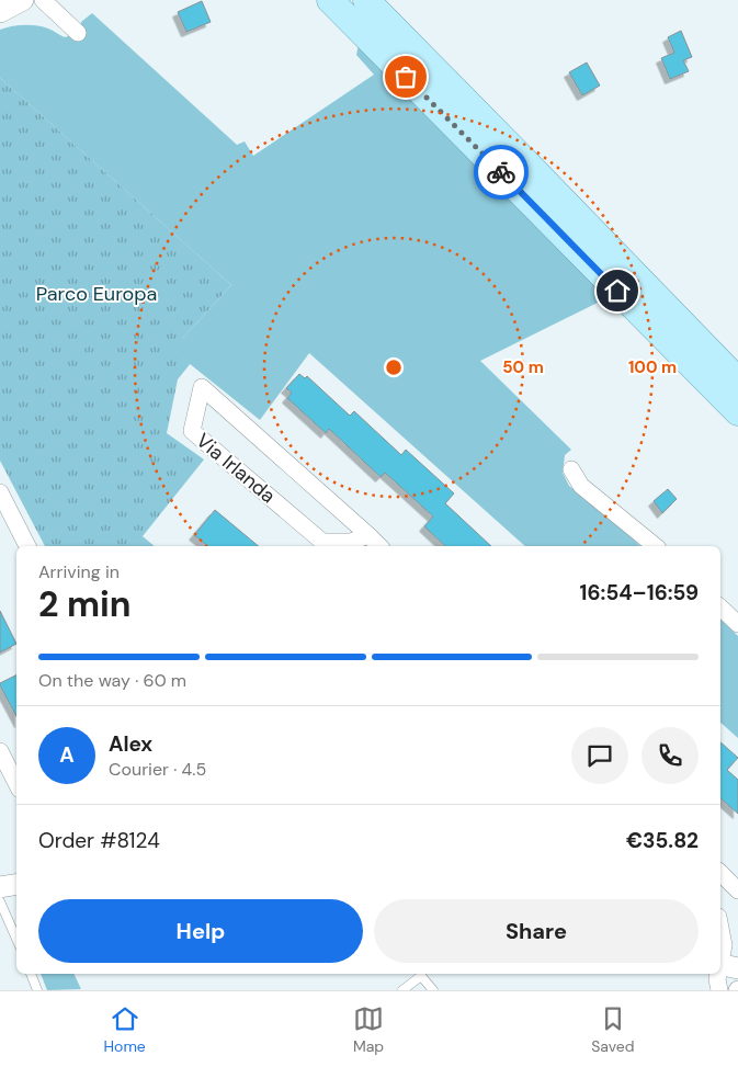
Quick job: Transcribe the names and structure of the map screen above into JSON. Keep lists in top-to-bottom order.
{
  "streets": {
    "street": ["Via Irlanda"]
  },
  "parks": ["Parco Europa"],
  "page": {
    "heading": ["2 min", "Arriving in", "16:54–16:59"],
    "panel": [
      "Alex",
      "Courier · 4.5",
      "Order #8124",
      "€35.82"
    ],
    "bar": "On the way · 60 m",
    "round": "A",
    "buttons": ["Help", "Share"],
    "tabs": ["Home", "Map", "Saved"]
  },
  "rings": ["50 m", "100 m"]
}
